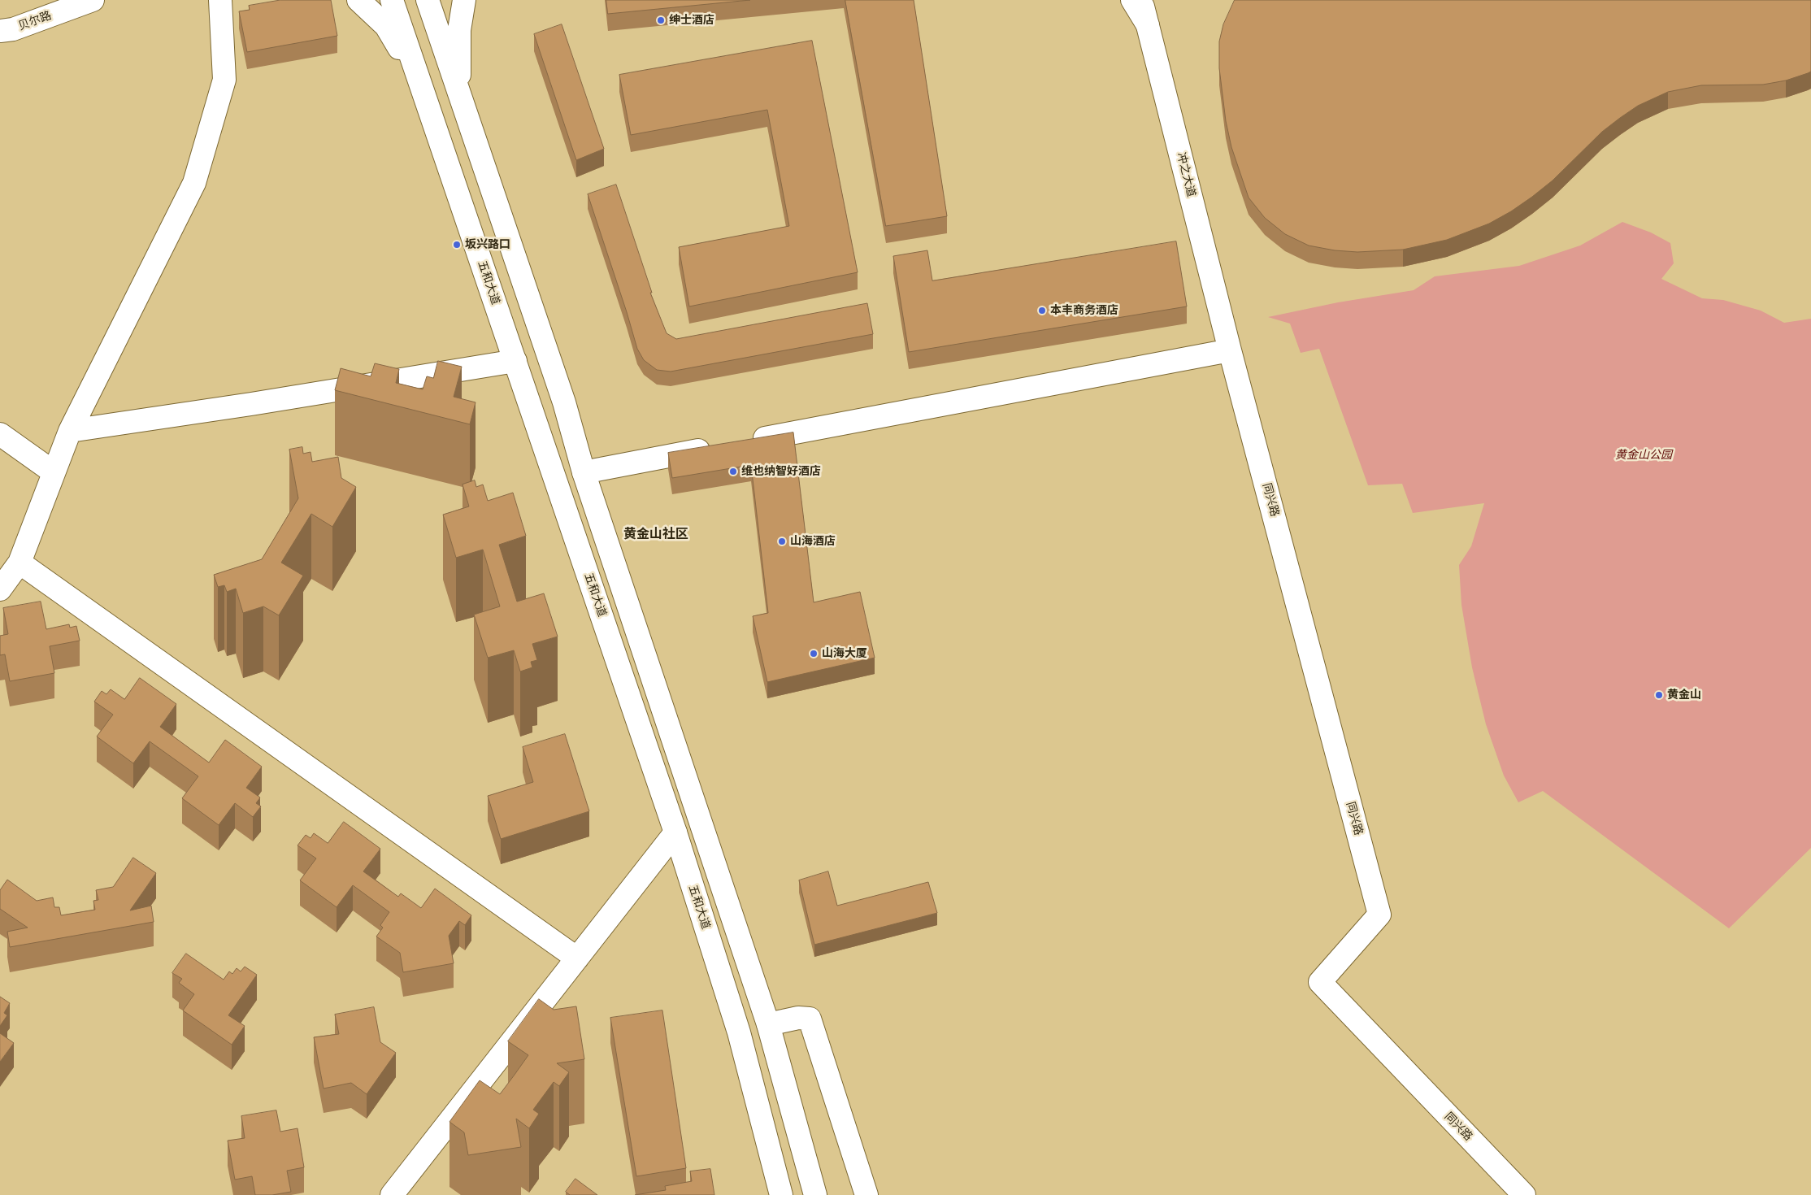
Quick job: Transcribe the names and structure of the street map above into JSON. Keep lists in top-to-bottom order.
{
  "streets": {
    "street": [
      "贝尔路",
      "冲之大道",
      "五和大道",
      "同兴路"
    ]
  },
  "crossings": [
    ["冲之大道", "同兴路"]
  ],
  "districts": ["黄金山社区"],
  "parks": ["黄金山公园"],
  "places": [
    "绅士酒店",
    "坂兴路口",
    "本丰商务酒店",
    "维也纳智好酒店",
    "山海酒店",
    "山海大厦",
    "黄金山"
  ]
}
